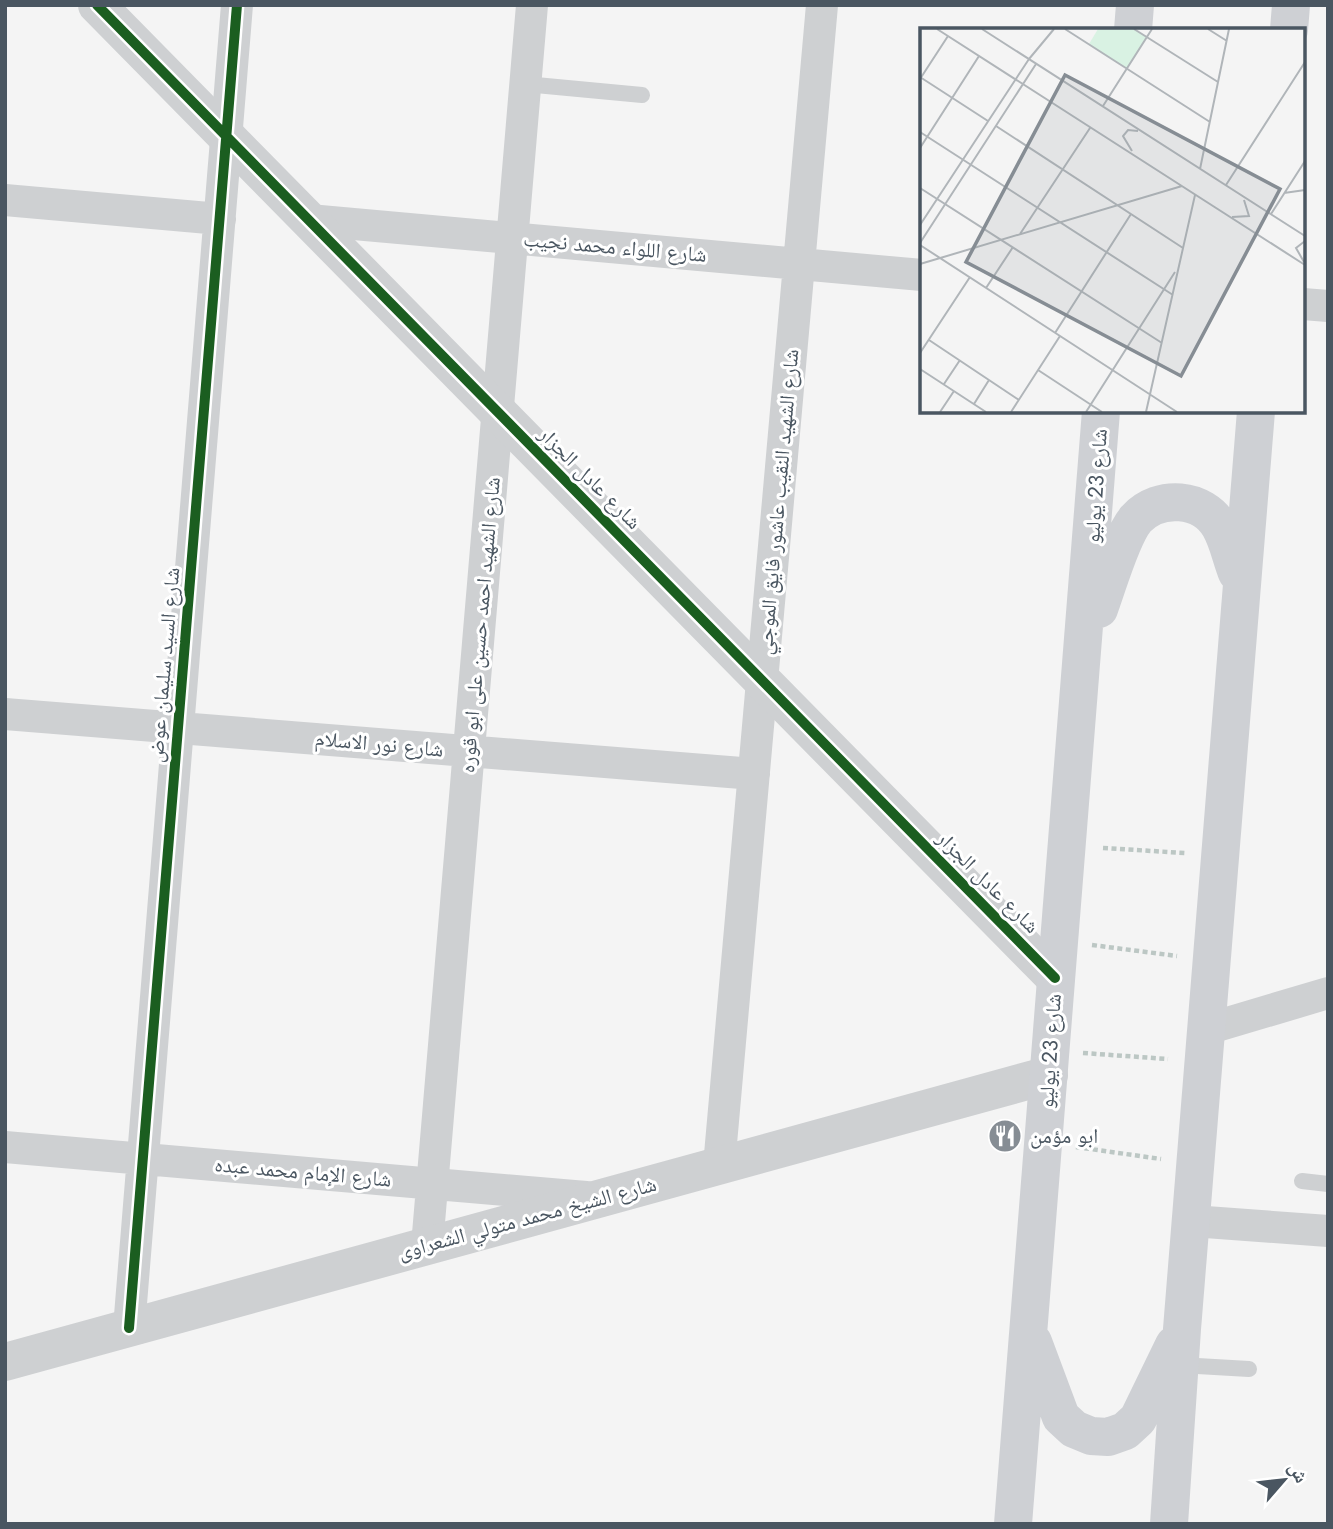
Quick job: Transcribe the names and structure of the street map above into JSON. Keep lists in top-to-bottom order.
{
  "streets": {
    "main road": ["شارع 23 يوليو"],
    "street": [
      "شارع اللواء محمد نجيب",
      "شارع عادل الجزار",
      "شارع الشهيد النقيب عاشور فايق الموجي",
      "شارع الشهيد احمد حسين على ابو قوره",
      "شارع السيد سليمان عوض",
      "شارع نور الاسلام",
      "شارع الإمام محمد عبده",
      "شارع الشيخ محمد متولي الشعراوى"
    ]
  },
  "crossings": [
    ["شارع اللواء محمد نجيب", "شارع عادل الجزار"],
    ["شارع اللواء محمد نجيب", "شارع الشهيد النقيب عاشور فايق الموجي"],
    ["شارع اللواء محمد نجيب", "شارع الشهيد احمد حسين على ابو قوره"],
    ["شارع عادل الجزار", "شارع 23 يوليو"],
    ["شارع عادل الجزار", "شارع الشهيد النقيب عاشور فايق الموجي"],
    ["شارع عادل الجزار", "شارع الشهيد احمد حسين على ابو قوره"],
    ["شارع عادل الجزار", "شارع السيد سليمان عوض"],
    ["شارع 23 يوليو", "شارع الشيخ محمد متولي الشعراوى"],
    ["شارع الشهيد النقيب عاشور فايق الموجي", "شارع نور الاسلام"],
    ["شارع الشهيد النقيب عاشور فايق الموجي", "شارع الشيخ محمد متولي الشعراوى"],
    ["شارع الشهيد احمد حسين على ابو قوره", "شارع نور الاسلام"],
    ["شارع الشهيد احمد حسين على ابو قوره", "شارع الإمام محمد عبده"],
    ["شارع الشهيد احمد حسين على ابو قوره", "شارع الشيخ محمد متولي الشعراوى"],
    ["شارع السيد سليمان عوض", "شارع نور الاسلام"],
    ["شارع السيد سليمان عوض", "شارع الإمام محمد عبده"],
    ["شارع السيد سليمان عوض", "شارع الشيخ محمد متولي الشعراوى"],
    ["شارع الإمام محمد عبده", "شارع الشيخ محمد متولي الشعراوى"]
  ],
  "places": {
    "restaurant": ["ابو مؤمن"]
  },
  "north": "top right"
}
